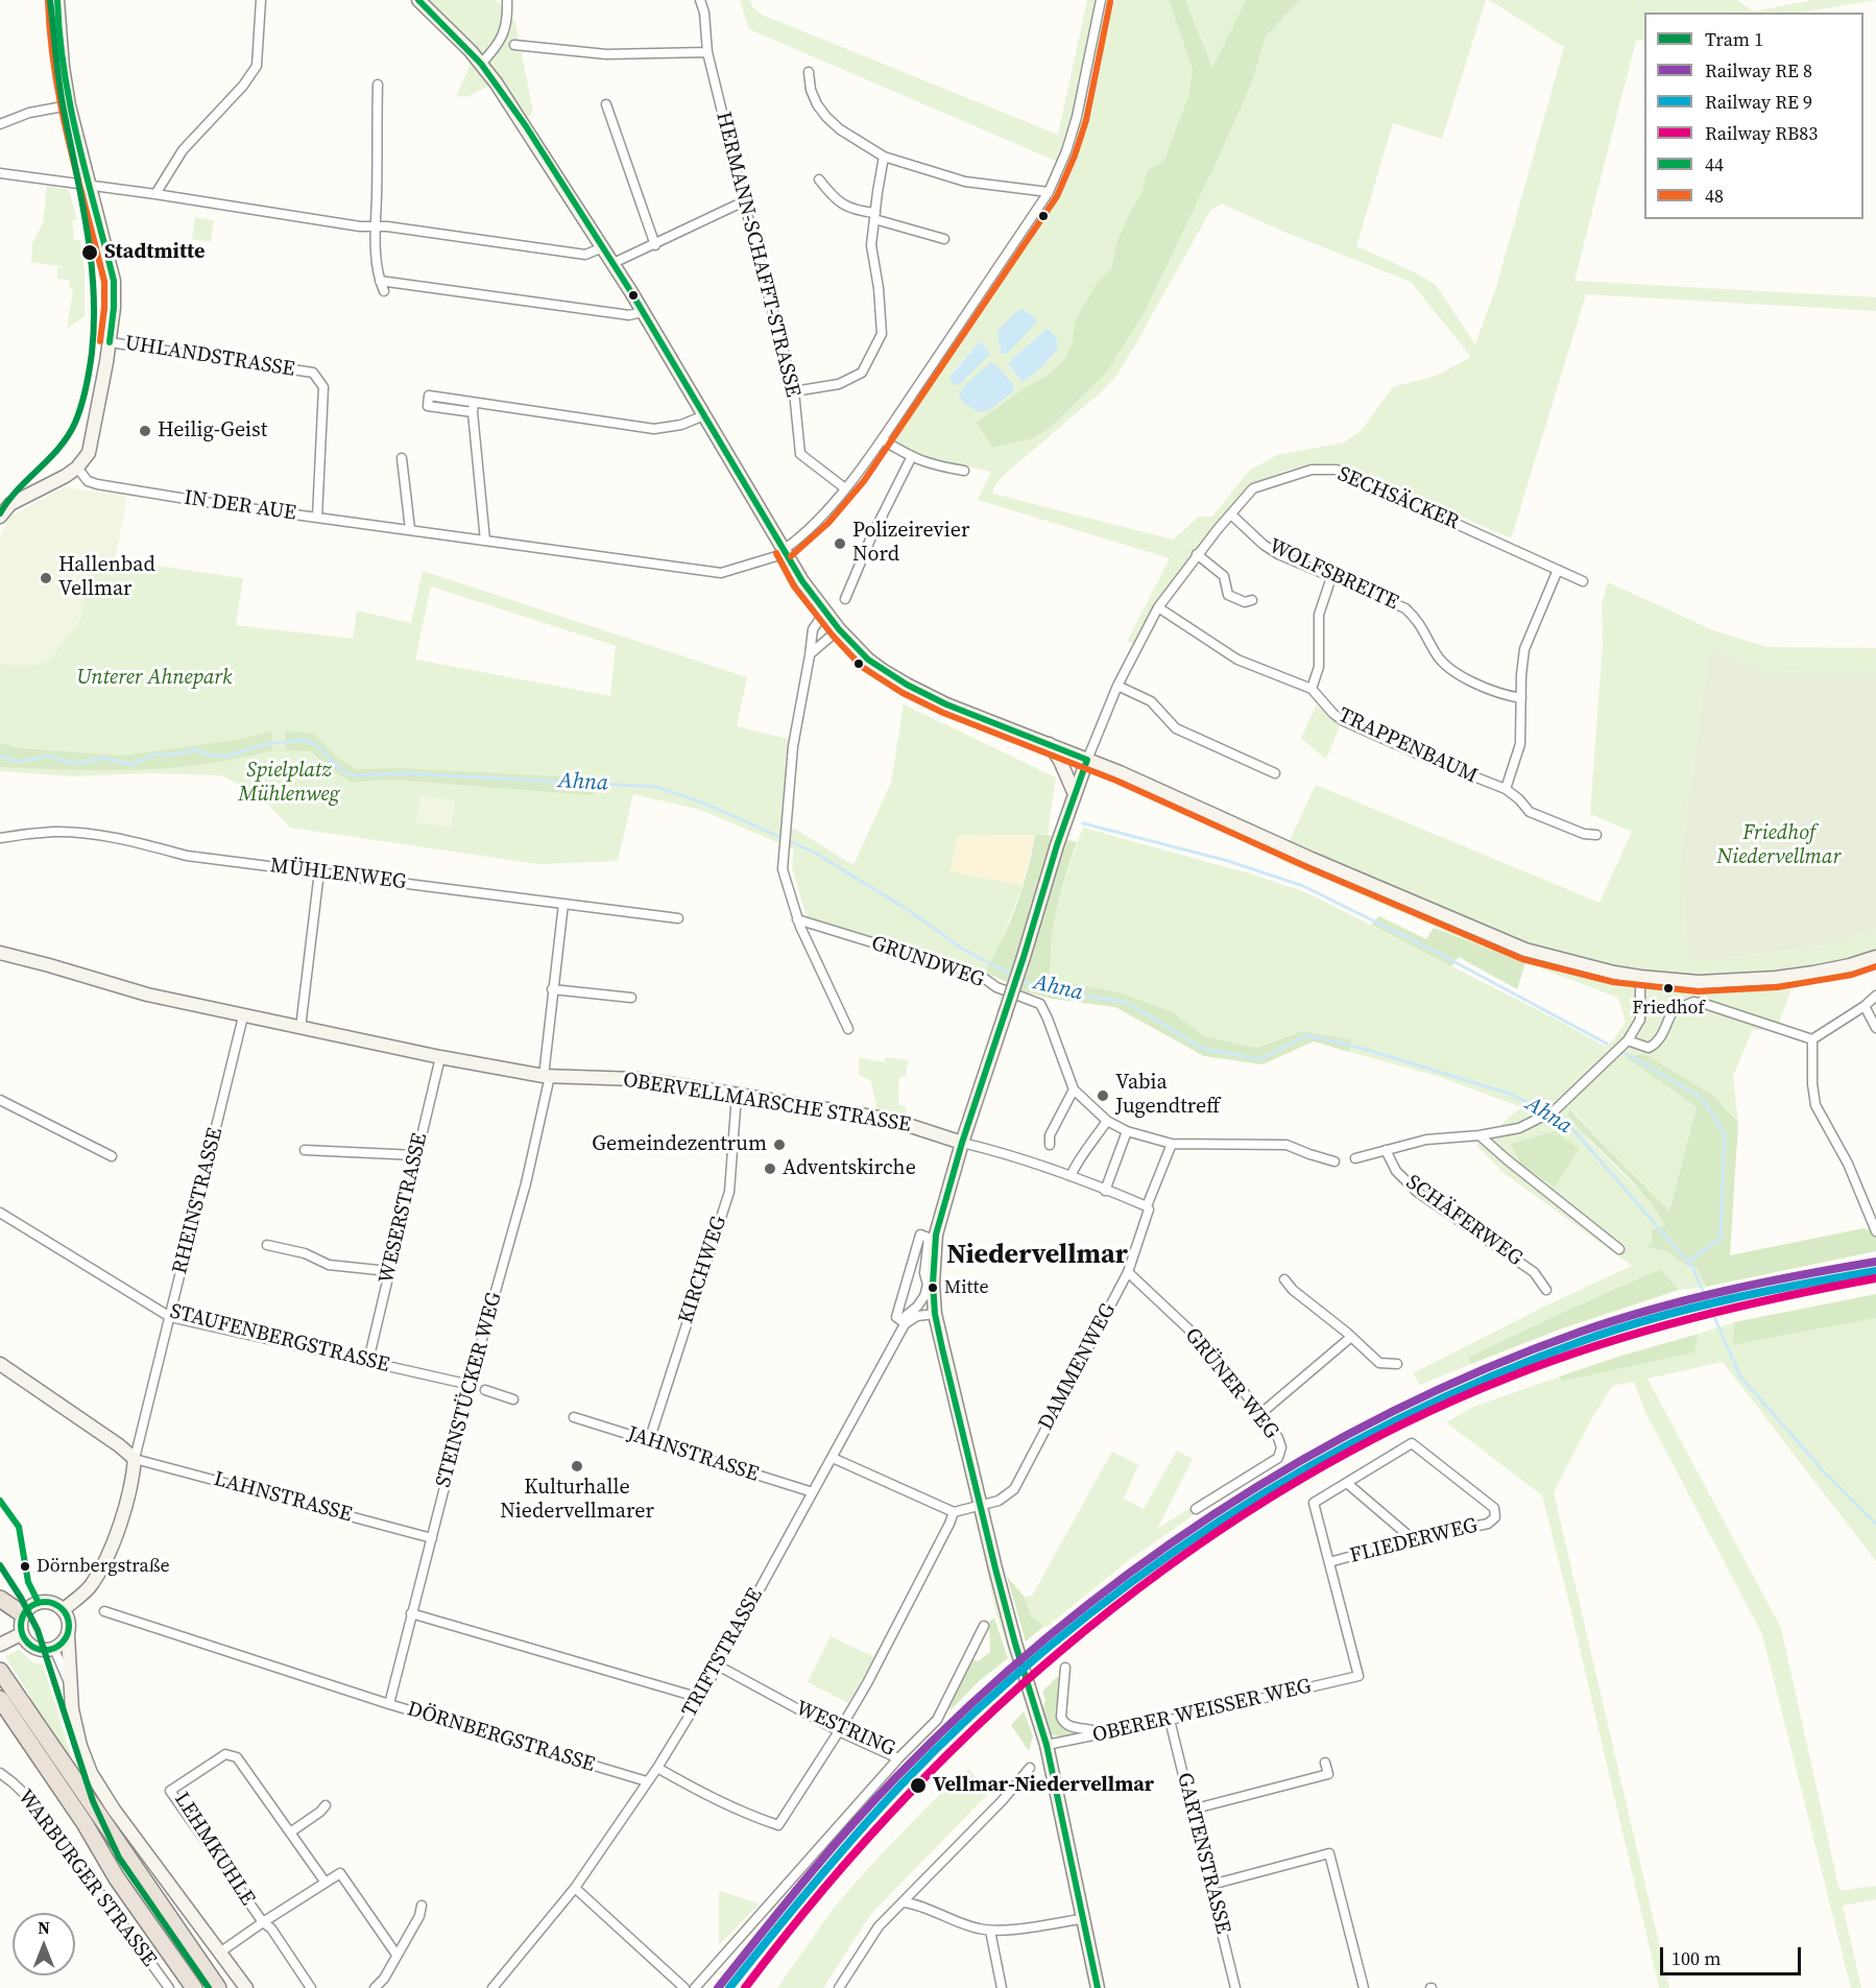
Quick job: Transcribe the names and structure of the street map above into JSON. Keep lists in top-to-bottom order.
{
  "streets": {
    "main road": ["OBERVELLMARSCHE STRASSE"],
    "street": [
      "HERMANN-SCHAFFT-STRASSE",
      "UHLANDSTRASSE",
      "SECHSÄCKER",
      "IN DER AUE",
      "WOLFSBREITE",
      "TRAPPENBAUM",
      "MÜHLENWEG",
      "GRUNDWEG",
      "RHEINSTRASSE",
      "WESERSTRASSE",
      "SCHÄFERWEG",
      "KIRCHWEG",
      "STAUFENBERGSTRASSE",
      "DAMMENWEG",
      "GRÜNER WEG",
      "STEINSTÜCKER WEG",
      "JAHNSTRASSE",
      "LAHNSTRASSE",
      "FLIEDERWEG",
      "TRIFTSTRASSE",
      "OBERER WEISSER WEG",
      "WESTRING",
      "DÖRNBERGSTRASSE",
      "LEHMKUHLE",
      "GARTENSTRASSE",
      "WARBURGER STRASSE"
    ]
  },
  "crossings": [
    ["UHLANDSTRASSE", "IN DER AUE"],
    ["SECHSÄCKER", "WOLFSBREITE"],
    ["SECHSÄCKER", "TRAPPENBAUM"],
    ["MÜHLENWEG", "STEINSTÜCKER WEG"],
    ["OBERVELLMARSCHE STRASSE", "RHEINSTRASSE"],
    ["OBERVELLMARSCHE STRASSE", "WESERSTRASSE"],
    ["OBERVELLMARSCHE STRASSE", "KIRCHWEG"],
    ["OBERVELLMARSCHE STRASSE", "DAMMENWEG"],
    ["OBERVELLMARSCHE STRASSE", "STEINSTÜCKER WEG"],
    ["RHEINSTRASSE", "STAUFENBERGSTRASSE"],
    ["RHEINSTRASSE", "LAHNSTRASSE"],
    ["WESERSTRASSE", "STAUFENBERGSTRASSE"],
    ["KIRCHWEG", "JAHNSTRASSE"],
    ["STAUFENBERGSTRASSE", "STEINSTÜCKER WEG"],
    ["DAMMENWEG", "GRÜNER WEG"],
    ["STEINSTÜCKER WEG", "LAHNSTRASSE"],
    ["STEINSTÜCKER WEG", "DÖRNBERGSTRASSE"],
    ["JAHNSTRASSE", "TRIFTSTRASSE"],
    ["FLIEDERWEG", "OBERER WEISSER WEG"],
    ["TRIFTSTRASSE", "WESTRING"],
    ["TRIFTSTRASSE", "DÖRNBERGSTRASSE"],
    ["OBERER WEISSER WEG", "GARTENSTRASSE"]
  ],
  "districts": ["Niedervellmar"],
  "water": ["Ahna"],
  "parks": ["Unterer Ahnepark", "Spielplatz Mühlenweg", "Friedhof Niedervellmar"],
  "places": [
    "Stadtmitte",
    "Heilig-Geist",
    "Polizeirevier Nord",
    "Hallenbad Vellmar",
    "Friedhof",
    "Vabia Jugendtreff",
    "Gemeindezentrum",
    "Adventskirche",
    "Mitte",
    "Kulturhalle Niedervellmarer",
    "Dörnbergstraße",
    "Vellmar-Niedervellmar"
  ],
  "lines": [
    "tram line 1",
    "transit line 44",
    "transit line 48",
    "rail line RB83"
  ],
  "legend": [
    "Tram 1",
    "Railway RE 8",
    "Railway RE 9",
    "Railway RB83",
    "44",
    "48"
  ],
  "scale_bar": "100 m",
  "north": "top"
}
